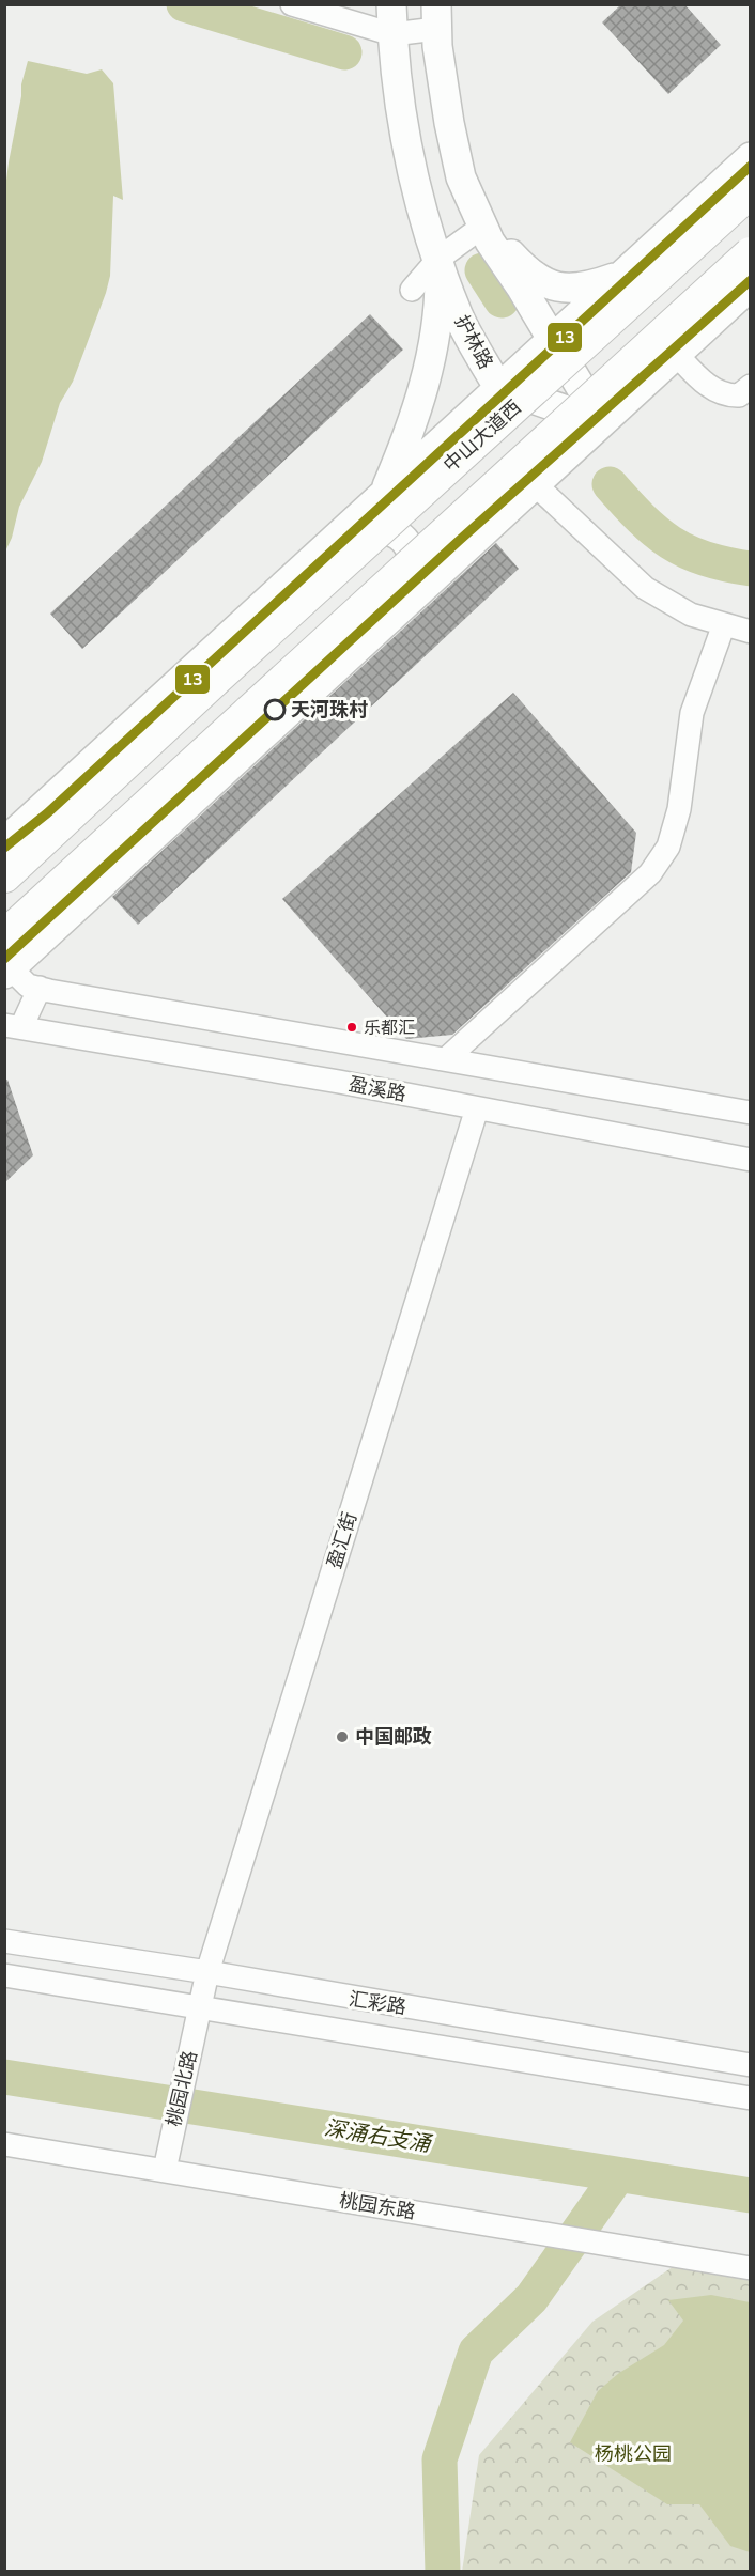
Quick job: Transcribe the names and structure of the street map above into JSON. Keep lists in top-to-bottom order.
{
  "streets": {
    "highway": ["中山大道西"],
    "main road": ["护林路"],
    "street": [
      "盈溪路",
      "盈汇街",
      "汇彩路",
      "桃园北路",
      "桃园东路"
    ]
  },
  "crossings": [
    ["盈溪路", "盈汇街"],
    ["盈汇街", "汇彩路"],
    ["盈汇街", "桃园北路"],
    ["汇彩路", "桃园北路"],
    ["桃园北路", "桃园东路"]
  ],
  "water": ["深涌右支涌"],
  "parks": ["杨桃公园"],
  "places": ["天河珠村", "乐都汇", "中国邮政"],
  "lines": ["transit line 13"]
}
